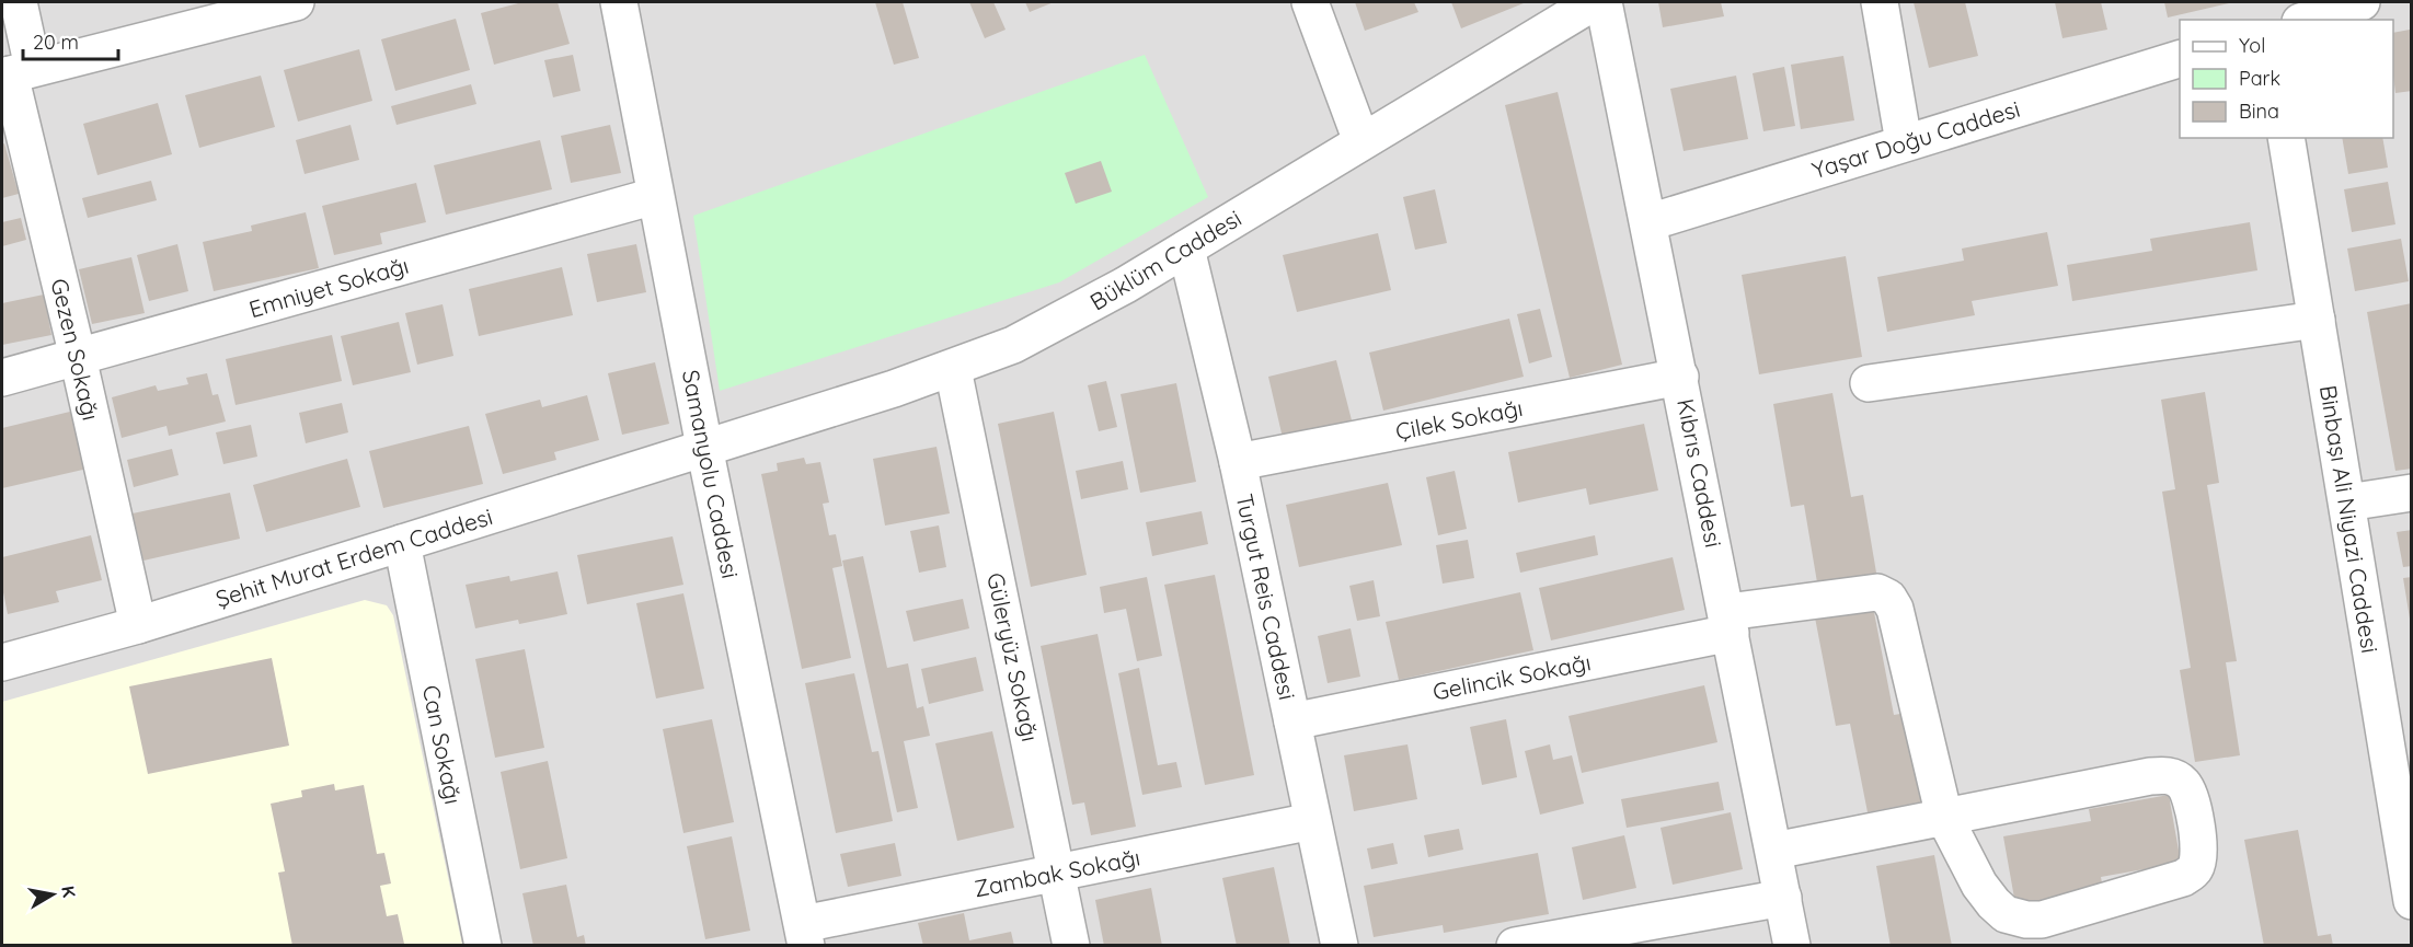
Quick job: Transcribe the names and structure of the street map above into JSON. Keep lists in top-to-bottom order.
{
  "streets": {
    "street": [
      "Yaşar Doğu Caddesi",
      "Büklüm Caddesi",
      "Emniyet Sokağı",
      "Gezen Sokağı",
      "Çilek Sokağı",
      "Kıbrıs Caddesi",
      "Samanyolu Caddesi",
      "Binbaşı Ali Niyazi Caddesi",
      "Şehit Murat Erdem Caddesi",
      "Turgut Reis Caddesi",
      "Güleryüz Sokağı",
      "Gelincik Sokağı",
      "Can Sokağı",
      "Zambak Sokağı"
    ]
  },
  "crossings": [
    ["Yaşar Doğu Caddesi", "Kıbrıs Caddesi"],
    ["Büklüm Caddesi", "Samanyolu Caddesi"],
    ["Büklüm Caddesi", "Şehit Murat Erdem Caddesi"],
    ["Büklüm Caddesi", "Turgut Reis Caddesi"],
    ["Büklüm Caddesi", "Güleryüz Sokağı"],
    ["Emniyet Sokağı", "Gezen Sokağı"],
    ["Emniyet Sokağı", "Samanyolu Caddesi"],
    ["Gezen Sokağı", "Şehit Murat Erdem Caddesi"],
    ["Çilek Sokağı", "Kıbrıs Caddesi"],
    ["Çilek Sokağı", "Turgut Reis Caddesi"],
    ["Kıbrıs Caddesi", "Gelincik Sokağı"],
    ["Samanyolu Caddesi", "Şehit Murat Erdem Caddesi"],
    ["Samanyolu Caddesi", "Zambak Sokağı"],
    ["Şehit Murat Erdem Caddesi", "Can Sokağı"],
    ["Turgut Reis Caddesi", "Gelincik Sokağı"],
    ["Turgut Reis Caddesi", "Zambak Sokağı"],
    ["Güleryüz Sokağı", "Zambak Sokağı"]
  ],
  "legend": ["Yol", "Park", "Bina"],
  "scale_bar": "20 m",
  "north": "right"
}
